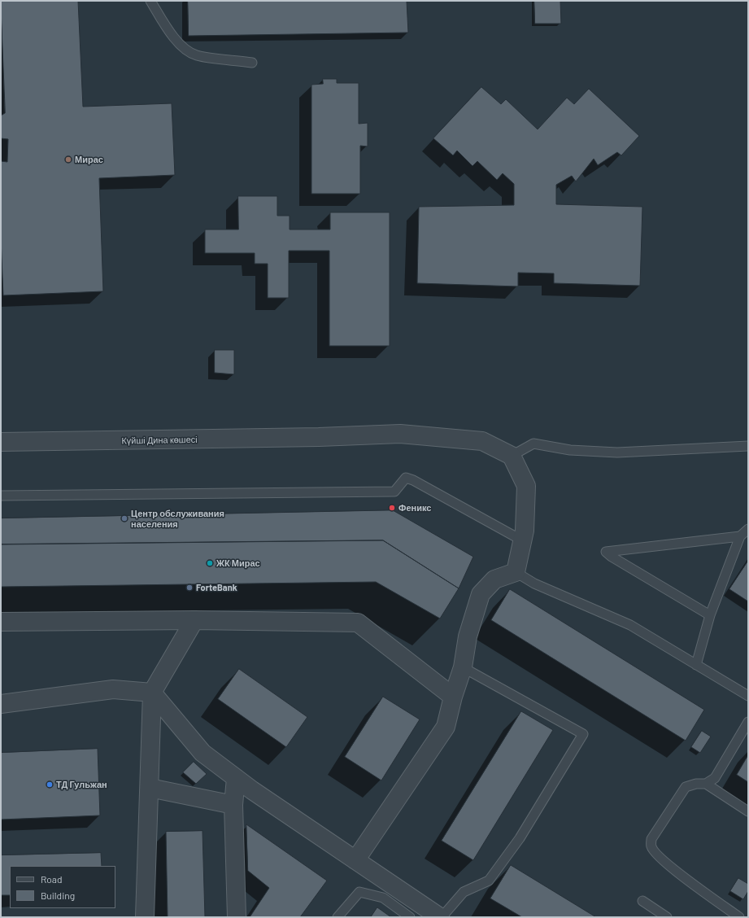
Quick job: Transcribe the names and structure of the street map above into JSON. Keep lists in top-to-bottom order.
{
  "streets": {
    "street": ["Күйші Дина көшесі"]
  },
  "places": [
    "Мирас",
    "Феникс",
    "Центр обслуживания населения",
    "ЖК Мирас",
    "ForteBank",
    "ТД Гульжан"
  ],
  "legend": ["Road", "Building"]
}
